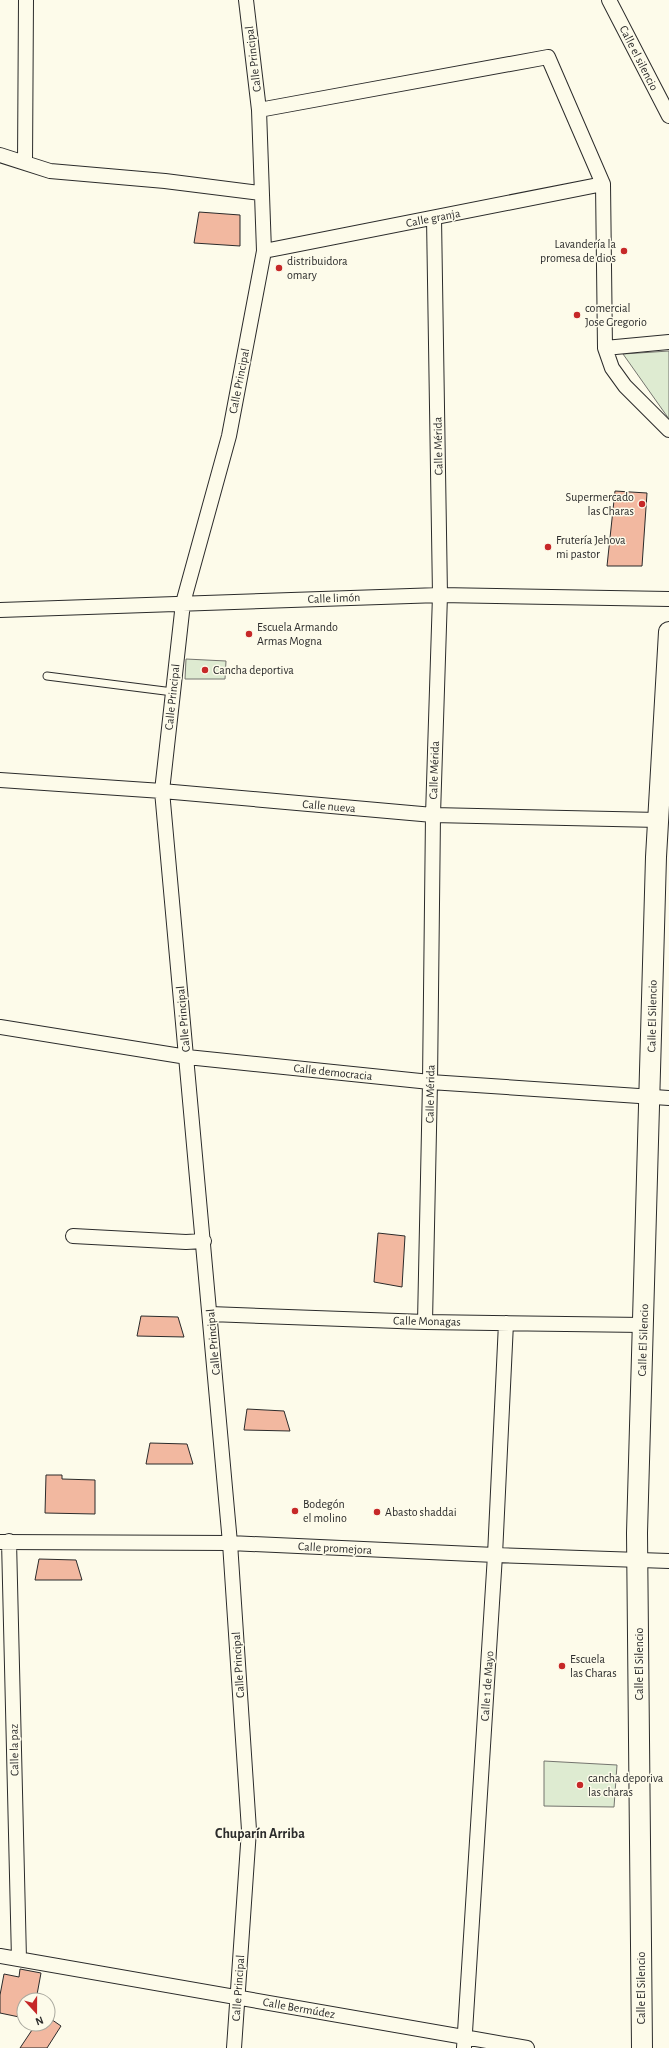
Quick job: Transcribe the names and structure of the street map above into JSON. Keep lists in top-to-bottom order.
{
  "streets": {
    "street": [
      "Calle el silencio",
      "Calle Principal",
      "Calle granja",
      "Calle Mérida",
      "Calle limón",
      "Calle nueva",
      "Calle El Silencio",
      "Calle democracia",
      "Calle Monagas",
      "Calle promejora",
      "Calle 1 de Mayo",
      "Calle la paz",
      "Calle Bermúdez"
    ]
  },
  "crossings": [
    ["Calle Principal", "Calle granja"],
    ["Calle Principal", "Calle limón"],
    ["Calle Principal", "Calle nueva"],
    ["Calle Principal", "Calle democracia"],
    ["Calle Principal", "Calle Monagas"],
    ["Calle Principal", "Calle promejora"],
    ["Calle Principal", "Calle Bermúdez"],
    ["Calle granja", "Calle Mérida"],
    ["Calle Mérida", "Calle limón"],
    ["Calle Mérida", "Calle nueva"],
    ["Calle Mérida", "Calle democracia"],
    ["Calle Mérida", "Calle Monagas"],
    ["Calle nueva", "Calle El Silencio"],
    ["Calle El Silencio", "Calle democracia"],
    ["Calle El Silencio", "Calle Monagas"],
    ["Calle El Silencio", "Calle promejora"],
    ["Calle Monagas", "Calle 1 de Mayo"],
    ["Calle promejora", "Calle 1 de Mayo"],
    ["Calle promejora", "Calle la paz"],
    ["Calle 1 de Mayo", "Calle Bermúdez"],
    ["Calle la paz", "Calle Bermúdez"]
  ],
  "districts": ["Chuparín Arriba"],
  "places": [
    "Lavandería la promesa de dios",
    "distribuidora omary",
    "comercial Jose Gregorio",
    "Supermercado las Charas",
    "Frutería Jehova mi pastor",
    "Escuela Armando Armas Mogna",
    "Cancha deportiva",
    "Bodegón el molino",
    "Abasto shaddai",
    "Escuela las Charas",
    "cancha deporiva las charas"
  ],
  "north": "bottom"
}
